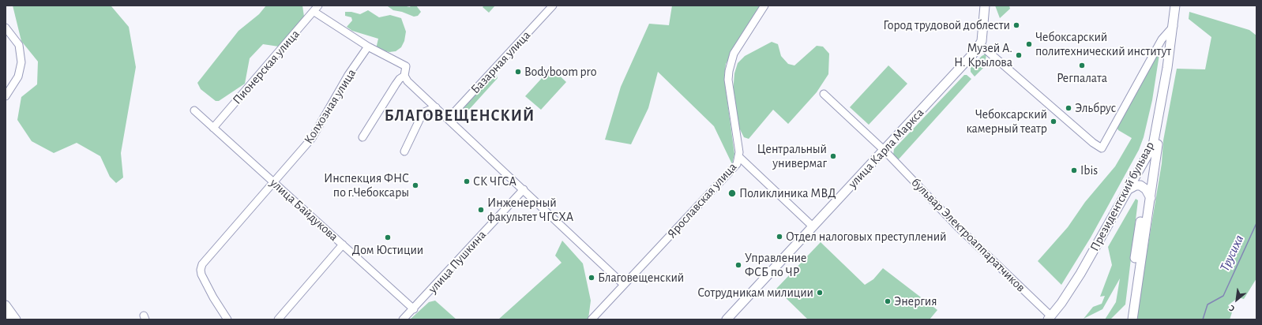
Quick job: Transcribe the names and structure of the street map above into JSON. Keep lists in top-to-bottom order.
{
  "streets": {
    "main road": ["улица Карла Маркса", "Президентский бульвар"],
    "street": [
      "Базарная улица",
      "Пионерская улица",
      "Колхозная улица",
      "Ярославская улица",
      "улица Байдукова",
      "бульвар Электроаппаратчиков",
      "улица Пушкина"
    ]
  },
  "crossings": [
    ["Пионерская улица", "улица Байдукова"],
    ["Колхозная улица", "улица Байдукова"],
    ["улица Карла Маркса", "бульвар Электроаппаратчиков"],
    ["Президентский бульвар", "бульвар Электроаппаратчиков"],
    ["улица Байдукова", "улица Пушкина"]
  ],
  "districts": ["БЛАГОВЕЩЕНСКИЙ"],
  "water": ["Трусиха"],
  "places": [
    "Город трудовой доблести",
    "Чебоксарский политехнический институт",
    "Музей А. Н. Крылова",
    "Регпалата",
    "Bodyboom pro",
    "Эльбрус",
    "Чебоксарский камерный театр",
    "Центральный универмаг",
    "Ibis",
    "СК ЧГСА",
    "Инспекция ФНС по г.Чебоксары",
    "Поликлиника МВД",
    "Инженерный факультет ЧГСХА",
    "Отдел налоговых преступлений",
    "Дом Юстиции",
    "Управление ФСБ по ЧР",
    "Благовещенский",
    "Сотрудникам милиции",
    "Энергия"
  ],
  "north": "bottom left"
}
